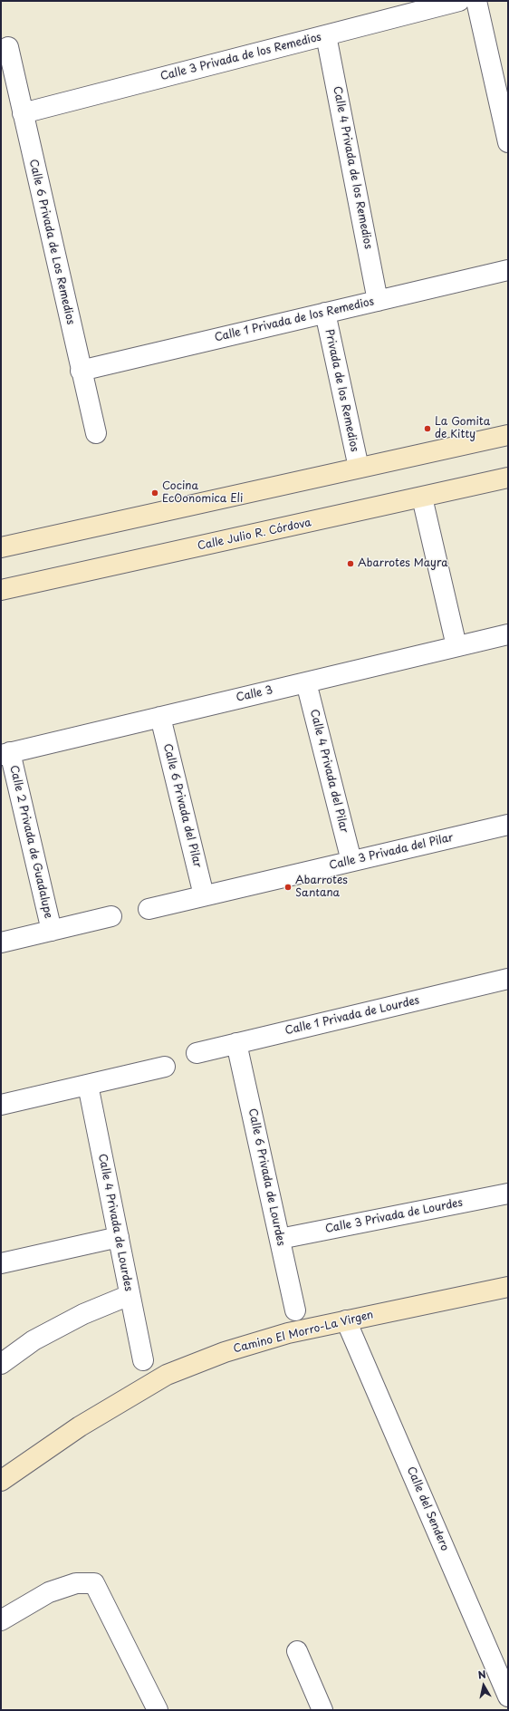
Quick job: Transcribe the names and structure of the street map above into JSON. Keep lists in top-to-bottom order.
{
  "streets": {
    "street": [
      "Calle 3 Privada de los Remedios",
      "Calle 4 Privada de los Remedios",
      "Calle 6 Privada de Los Remedios",
      "Calle 1 Privada de los Remedios",
      "Privada de los Remedios",
      "Calle Julio R. Córdova",
      "Calle 3",
      "Calle 4 Privada del Pilar",
      "Calle 6 Privada del Pilar",
      "Calle 2 Privada de Guadalupe",
      "Calle 3 Privada del Pilar",
      "Calle 1 Privada de Lourdes",
      "Calle 6 Privada de Lourdes",
      "Calle 3 Privada de Lourdes",
      "Calle 4 Privada de Lourdes",
      "Camino El Morro-La Virgen",
      "Calle del Sendero"
    ]
  },
  "crossings": [
    ["Calle 3 Privada de los Remedios", "Calle 4 Privada de los Remedios"],
    ["Calle 3 Privada de los Remedios", "Calle 6 Privada de Los Remedios"],
    ["Calle 4 Privada de los Remedios", "Calle 1 Privada de los Remedios"],
    ["Calle 6 Privada de Los Remedios", "Calle 1 Privada de los Remedios"],
    ["Calle 1 Privada de los Remedios", "Privada de los Remedios"],
    ["Calle 3", "Calle 4 Privada del Pilar"],
    ["Calle 3", "Calle 6 Privada del Pilar"],
    ["Calle 3", "Calle 2 Privada de Guadalupe"],
    ["Calle 4 Privada del Pilar", "Calle 3 Privada del Pilar"],
    ["Calle 6 Privada del Pilar", "Calle 3 Privada del Pilar"],
    ["Calle 1 Privada de Lourdes", "Calle 6 Privada de Lourdes"],
    ["Calle 6 Privada de Lourdes", "Calle 3 Privada de Lourdes"],
    ["Camino El Morro-La Virgen", "Calle del Sendero"]
  ],
  "places": [
    "La Gomita de Kitty",
    "Cocina Ec0onomica Eli",
    "Abarrotes Mayra",
    "Abarrotes Santana"
  ],
  "north": "top"
}
